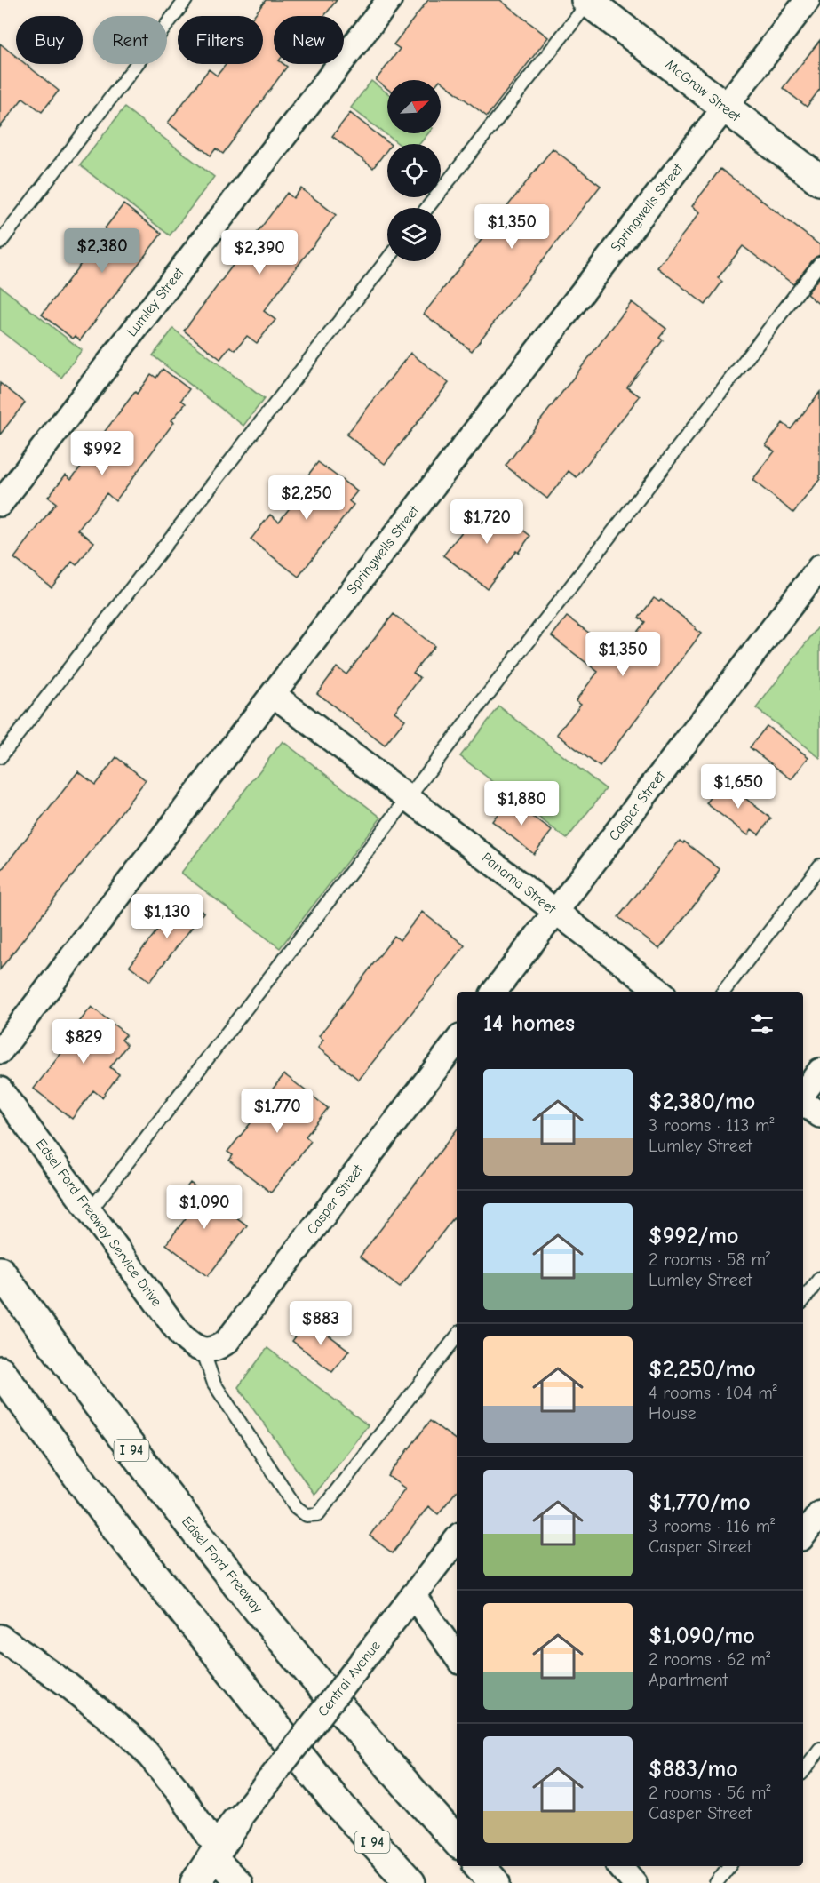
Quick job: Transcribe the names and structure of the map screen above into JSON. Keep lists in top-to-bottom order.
{
  "streets": {
    "main road": ["McGraw Street", "I 94", "Edsel Ford Freeway"],
    "street": [
      "Springwells Street",
      "Lumley Street",
      "Casper Street",
      "Panama Street",
      "Edsel Ford Freeway Service Drive",
      "Central Avenue"
    ]
  },
  "crossings": [
    ["McGraw Street", "Springwells Street"],
    ["Springwells Street", "Panama Street"],
    ["Casper Street", "Panama Street"],
    ["Casper Street", "Edsel Ford Freeway Service Drive"]
  ],
  "north": "top right",
  "page": {
    "chip": [
      "Buy",
      "Rent",
      "Filters",
      "New"
    ],
    "price": [
      "$1,350",
      "$2,380",
      "$2,390",
      "$992",
      "$2,250",
      "$1,720",
      "$1,350",
      "$1,650",
      "$1,880",
      "$1,130",
      "$829",
      "$1,770",
      "$1,090",
      "$883"
    ],
    "heading": "14 homes",
    "list": [
      {
        "name": "$2,380/mo",
        "note": "3 rooms · 113 m² · Lumley Street"
      },
      {
        "name": "$992/mo",
        "note": "2 rooms · 58 m² · Lumley Street"
      },
      {
        "name": "$2,250/mo",
        "note": "4 rooms · 104 m² · House"
      },
      {
        "name": "$1,770/mo",
        "note": "3 rooms · 116 m² · Casper Street"
      },
      {
        "name": "$1,090/mo",
        "note": "2 rooms · 62 m² · Apartment"
      },
      {
        "name": "$883/mo",
        "note": "2 rooms · 56 m² · Casper Street"
      }
    ]
  }
}
